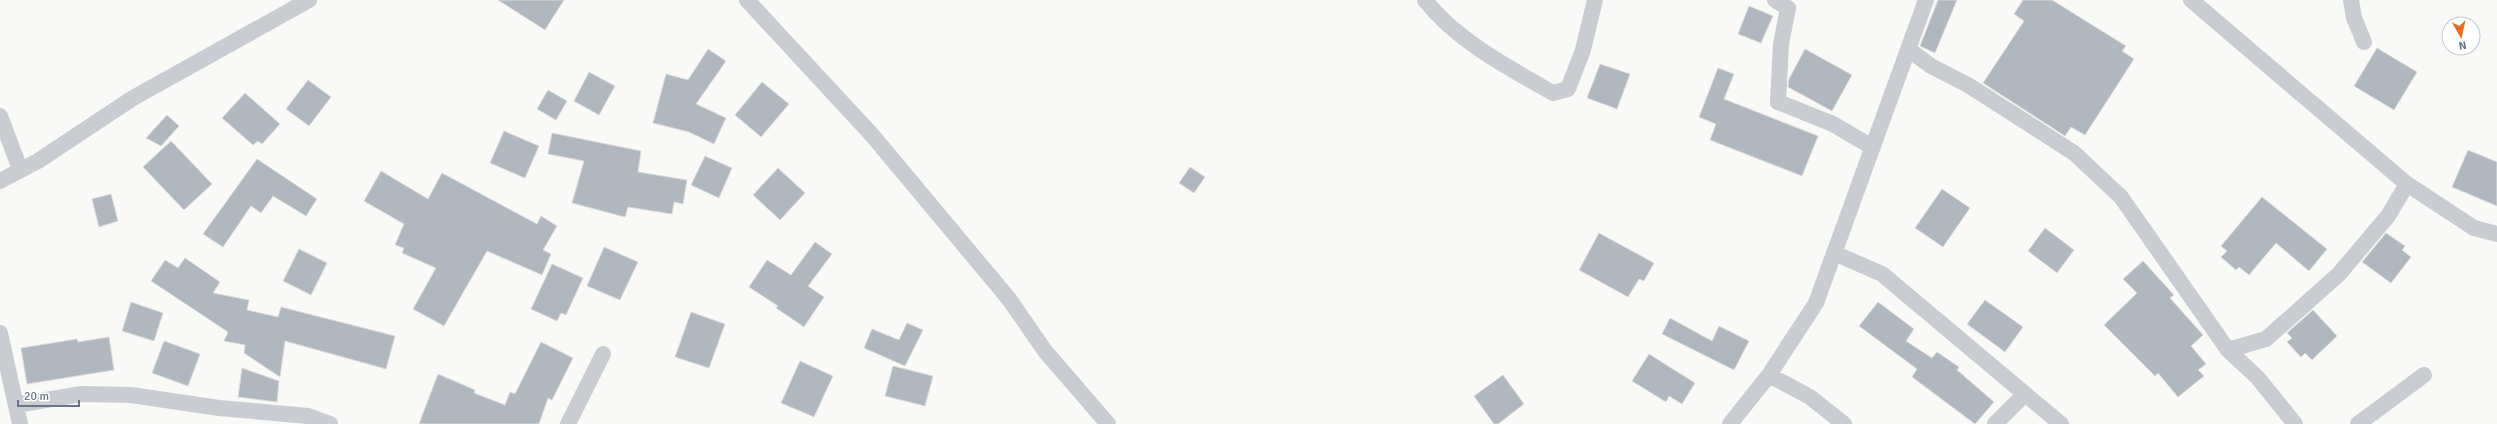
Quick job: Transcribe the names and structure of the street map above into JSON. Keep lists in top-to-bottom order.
{
  "scale_bar": "20 m",
  "north": "bottom"
}
